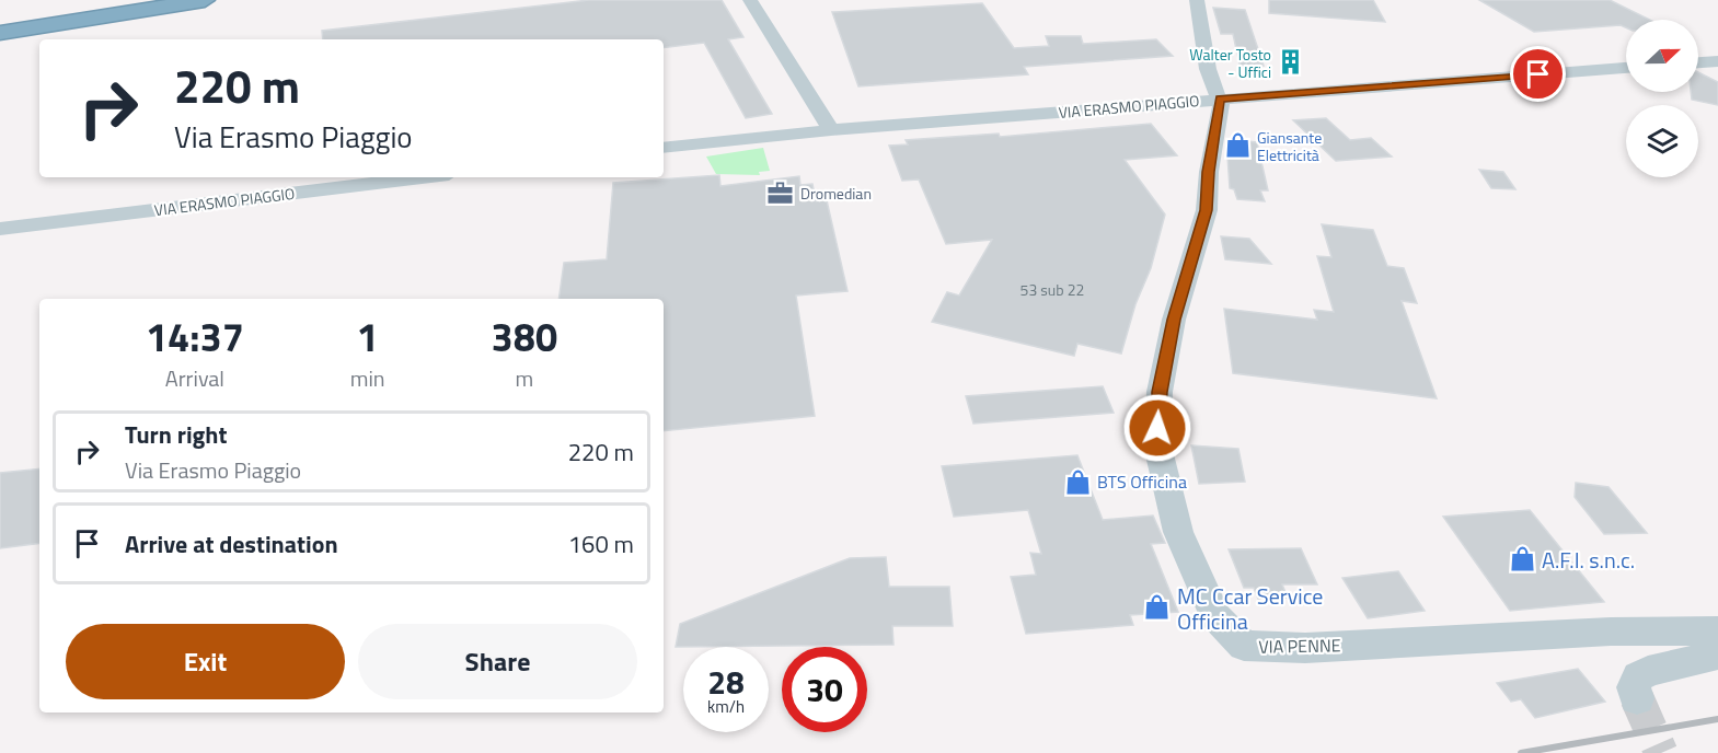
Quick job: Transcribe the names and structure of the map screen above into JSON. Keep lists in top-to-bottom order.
{
  "streets": {
    "street": ["VIA ERASMO PIAGGIO", "VIA PENNE"]
  },
  "crossings": [
    ["VIA ERASMO PIAGGIO", "VIA PENNE"]
  ],
  "places": {
    "building": ["Walter Tosto - Uffici"],
    "shop": [
      "Giansante Elettricità",
      "BTS Officina",
      "A.F.I. s.n.c.",
      "MC Ccar Service Officina"
    ],
    "office": ["Dromedian"]
  },
  "house_numbers": ["53 sub 22"],
  "north": "right",
  "page": {
    "turn": ["220 m", "Via Erasmo Piaggio"],
    "eta": [
      "14:37",
      "Arrival",
      "1",
      "min",
      "380",
      "m"
    ],
    "list": [
      {
        "name": "Turn right",
        "note": "Via Erasmo Piaggio",
        "value": "220 m"
      },
      {
        "name": "Arrive at destination",
        "value": "160 m"
      }
    ],
    "buttons": ["Exit", "Share"],
    "speed": "28 km/h",
    "limit": "30"
  }
}
